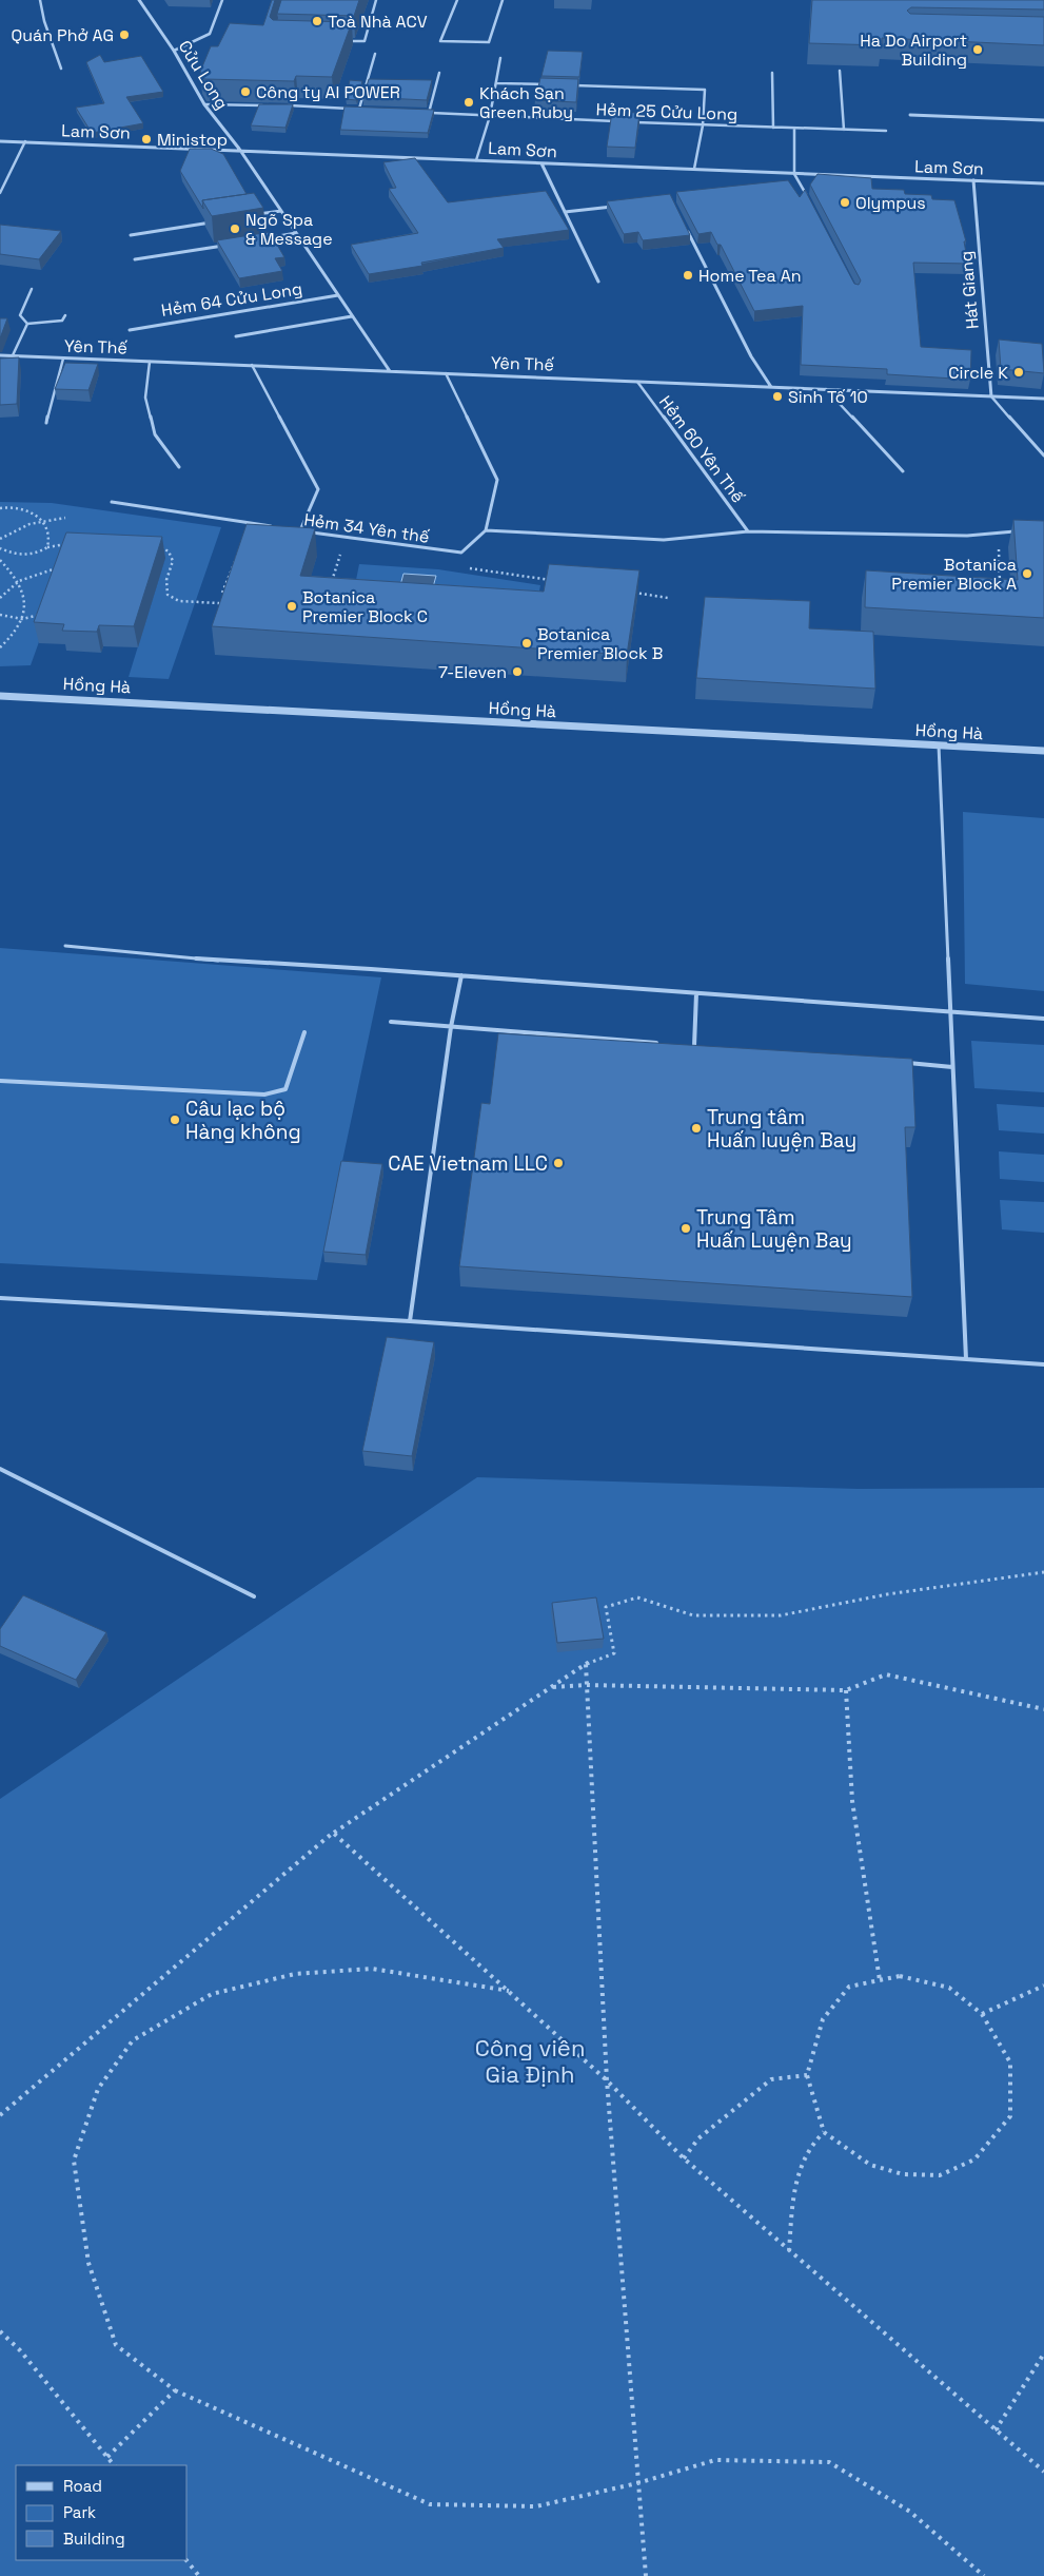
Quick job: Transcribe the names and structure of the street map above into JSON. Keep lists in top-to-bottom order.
{
  "streets": {
    "street": [
      "Cửu Long",
      "Lam Sơn",
      "Hát Giang",
      "Hẻm 64 Cửu Long",
      "Yên Thế",
      "Hồng Hà"
    ],
    "lane": ["Hẻm 25 Cửu Long", "Hẻm 60 Yên Thế", "Hẻm 34 Yên thế"]
  },
  "crossings": [
    ["Cửu Long", "Lam Sơn"],
    ["Cửu Long", "Hẻm 64 Cửu Long"],
    ["Cửu Long", "Yên Thế"],
    ["Lam Sơn", "Hát Giang"],
    ["Hát Giang", "Yên Thế"],
    ["Yên Thế", "Hẻm 60 Yên Thế"]
  ],
  "parks": ["Công viên Gia Định"],
  "places": [
    "Toà Nhà ACV",
    "Quán Phở AG",
    "Ha Do Airport Building",
    "Công ty AI POWER",
    "Khách Sạn Green Ruby",
    "Ministop",
    "Olympus",
    "Ngõ Spa & Message",
    "Home Tea An",
    "Circle K",
    "Sinh Tố 10",
    "Botanica Premier Block A",
    "Botanica Premier Block C",
    "Botanica Premier Block B",
    "7-Eleven",
    "Câu lạc bộ Hàng không",
    "Trung tâm Huấn luyện Bay",
    "CAE Vietnam LLC",
    "Trung Tâm Huấn Luyện Bay"
  ],
  "legend": ["Road", "Park", "Building"]
}
